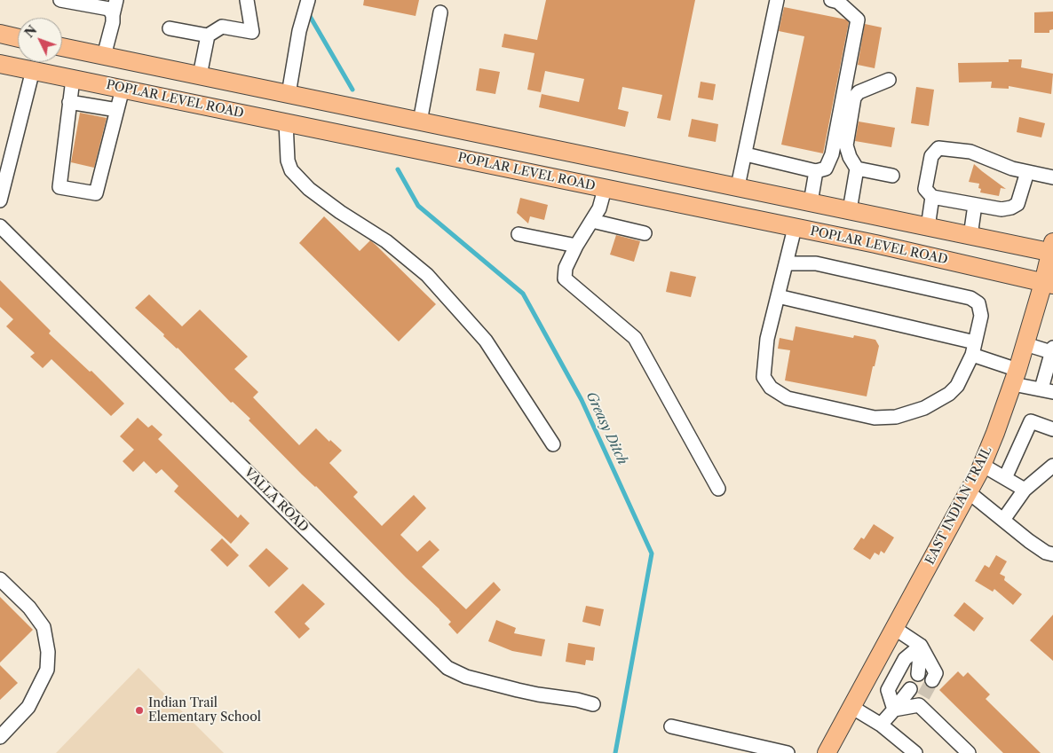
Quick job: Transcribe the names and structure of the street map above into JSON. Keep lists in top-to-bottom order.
{
  "streets": {
    "main road": ["POPLAR LEVEL ROAD", "EAST INDIAN TRAIL"],
    "street": ["VALLA ROAD"]
  },
  "crossings": [
    ["POPLAR LEVEL ROAD", "EAST INDIAN TRAIL"]
  ],
  "water": ["Greasy Ditch"],
  "places": ["Indian Trail Elementary School"],
  "north": "top left"
}
